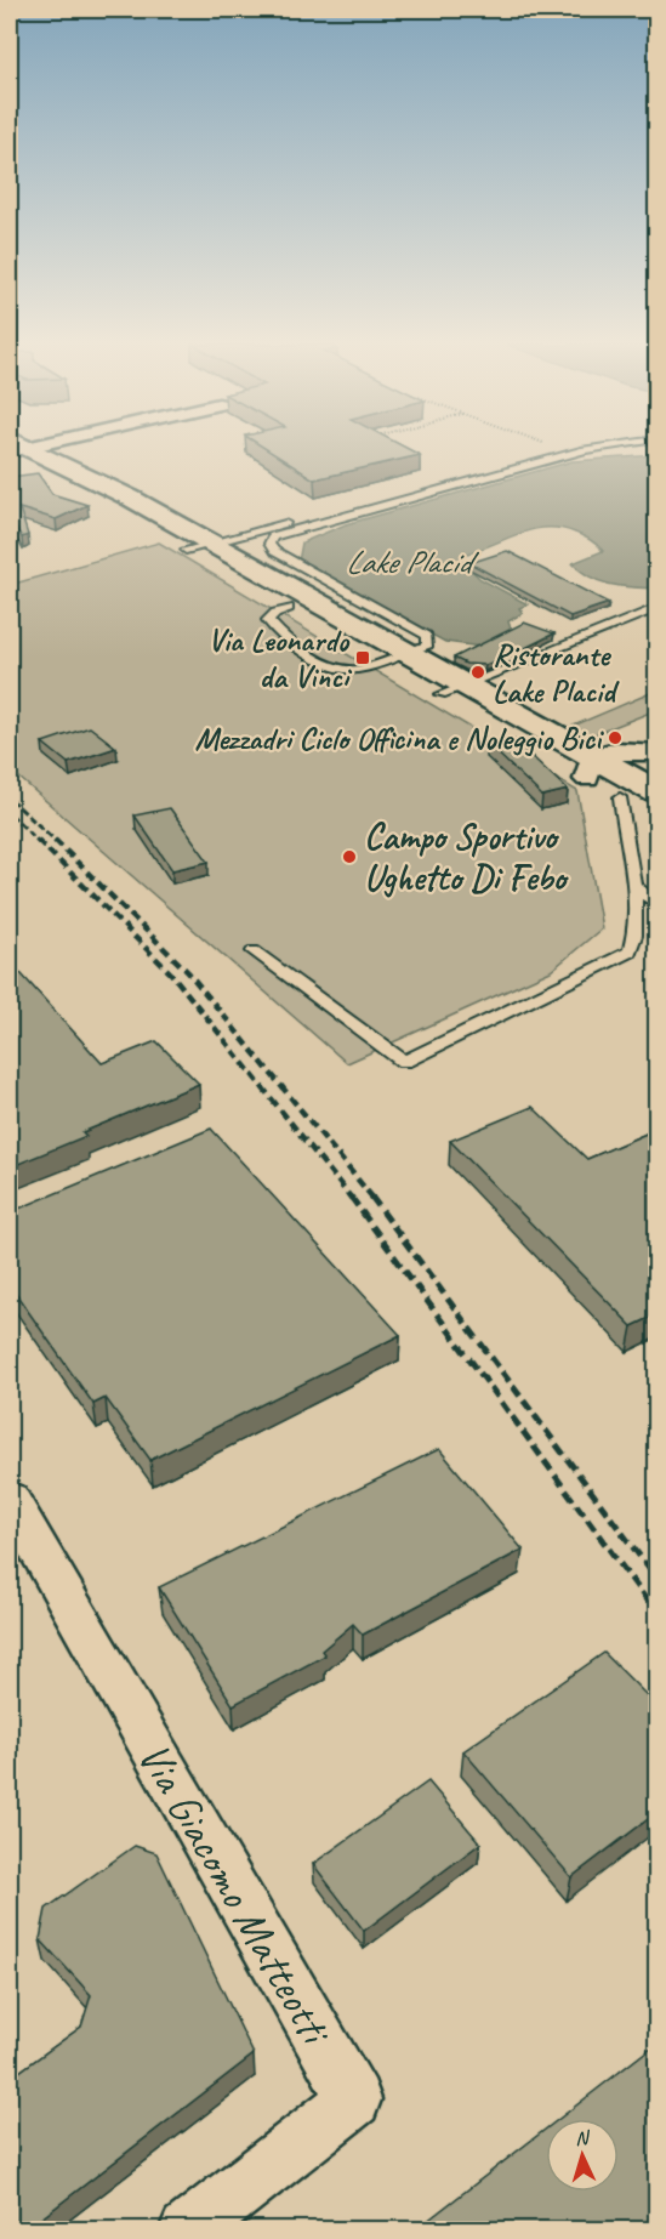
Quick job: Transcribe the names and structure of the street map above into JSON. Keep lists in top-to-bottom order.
{
  "streets": {
    "street": ["Via Giacomo Matteotti"]
  },
  "water": ["Lake Placid"],
  "places": {
    "transit": ["Via Leonardo da Vinci"],
    "other": ["Ristorante Lake Placid", "Mezzadri Ciclo Officina e Noleggio Bici", "Campo Sportivo Ughetto Di Febo"]
  },
  "north": "top"
}
